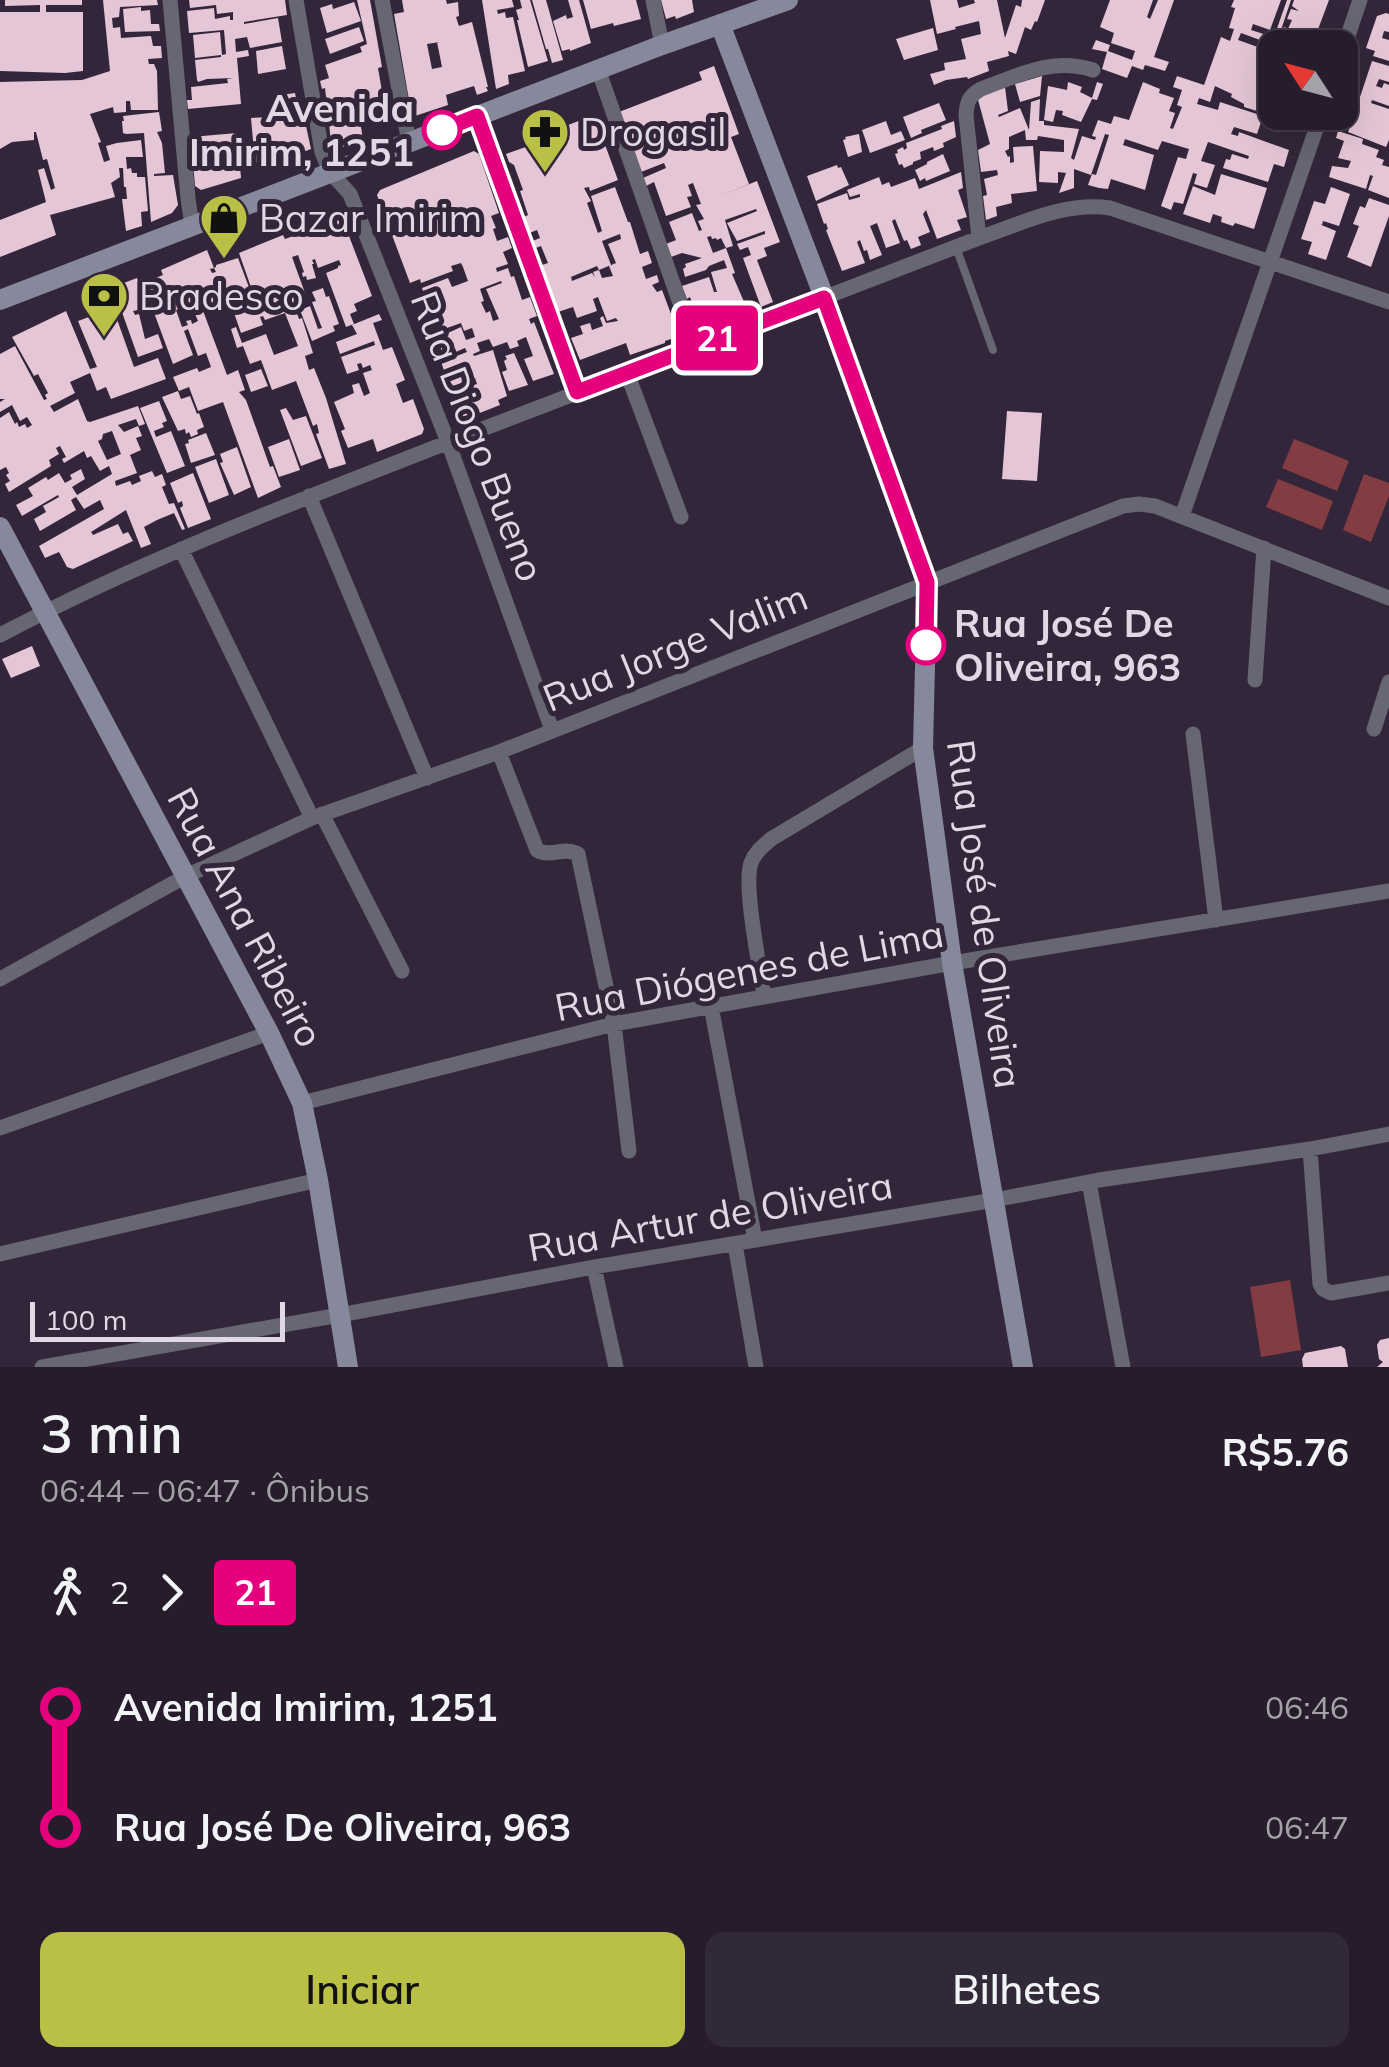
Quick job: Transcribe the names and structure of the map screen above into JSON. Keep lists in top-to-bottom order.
{
  "streets": {
    "street": [
      "Rua Diogo Bueno",
      "Rua Jorge Valim",
      "Rua José de Oliveira",
      "Rua Ana Ribeiro",
      "Rua Diógenes de Lima",
      "Rua Artur de Oliveira"
    ]
  },
  "crossings": [
    ["Rua Diogo Bueno", "Rua Jorge Valim"],
    ["Rua Jorge Valim", "Rua José de Oliveira"],
    ["Rua Jorge Valim", "Rua Ana Ribeiro"],
    ["Rua José de Oliveira", "Rua Diógenes de Lima"],
    ["Rua José de Oliveira", "Rua Artur de Oliveira"],
    ["Rua Ana Ribeiro", "Rua Diógenes de Lima"],
    ["Rua Ana Ribeiro", "Rua Artur de Oliveira"]
  ],
  "places": {
    "other": ["Avenida Imirim, 1251", "Rua José De Oliveira, 963"],
    "pharmacy": ["Drogasil"],
    "shop": ["Bazar Imirim"],
    "bank": ["Bradesco"]
  },
  "lines": ["bus line 21"],
  "scale_bar": "100 m",
  "north": "top left",
  "page": {
    "on_map": "21",
    "scale": "100 m",
    "heading": ["3 min", "06:44 – 06:47 · Ônibus", "R$5.76"],
    "legs": ["2", "21"],
    "list": [
      {
        "name": "Avenida Imirim, 1251",
        "value": "06:46"
      },
      {
        "name": "Rua José De Oliveira, 963",
        "value": "06:47"
      }
    ],
    "buttons": ["Iniciar", "Bilhetes"]
  }
}
